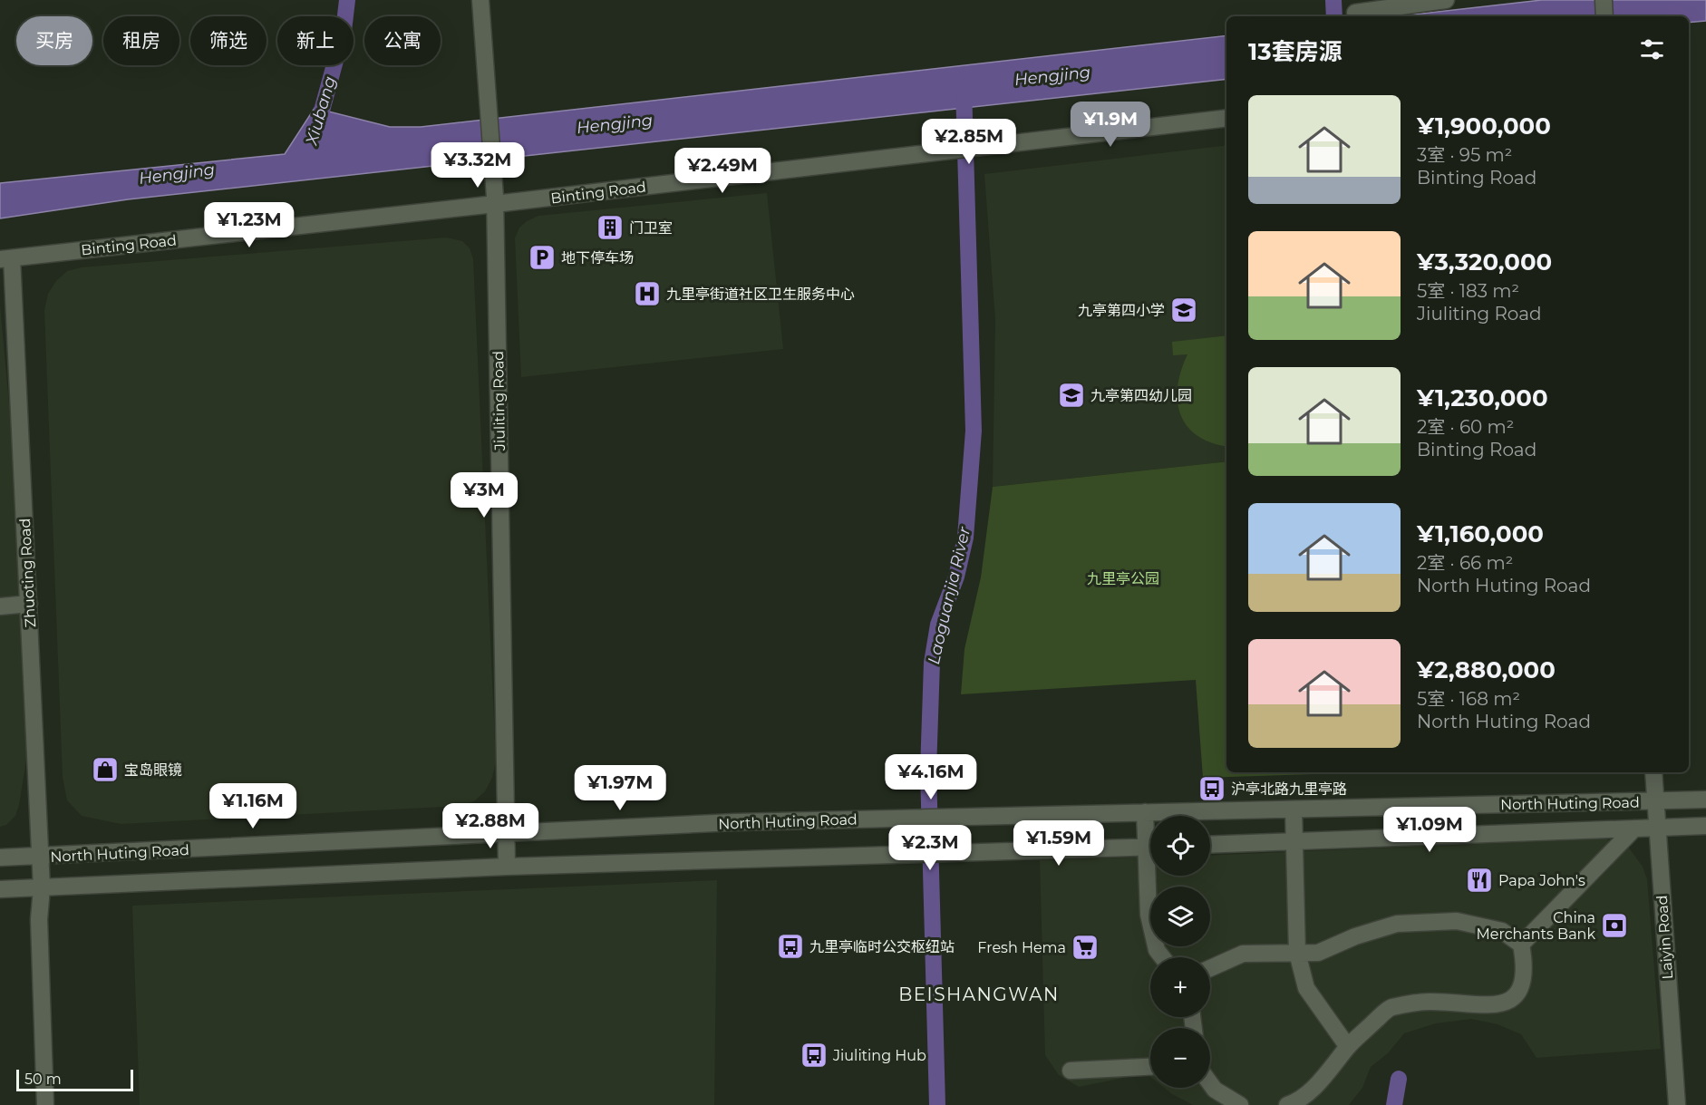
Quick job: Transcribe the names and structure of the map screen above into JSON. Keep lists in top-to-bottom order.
{
  "streets": {
    "street": [
      "Binting Road",
      "Jiuliting Road",
      "Zhuoting Road",
      "North Huting Road",
      "Laiyin Road"
    ]
  },
  "crossings": [
    ["Binting Road", "Jiuliting Road"],
    ["Binting Road", "Zhuoting Road"],
    ["Jiuliting Road", "North Huting Road"],
    ["Zhuoting Road", "North Huting Road"],
    ["North Huting Road", "Laiyin Road"]
  ],
  "districts": ["BEISHANGWAN"],
  "water": ["Hengjing", "Xiubang", "Laoguanjia River"],
  "parks": ["九里亭公园"],
  "places": {
    "building": ["门卫室"],
    "parking": ["地下停车场"],
    "hospital": ["九里亭街道社区卫生服务中心"],
    "school or university": ["九亭第四小学", "九亭第四幼儿园"],
    "shop": ["宝岛眼镜"],
    "bus stop": ["沪亭北路九里亭路", "九里亭临时公交枢纽站", "Jiuliting Hub"],
    "restaurant": ["Papa John's"],
    "bank": ["China Merchants Bank"],
    "supermarket": ["Fresh Hema"]
  },
  "scale_bar": "50 m",
  "page": {
    "chip": [
      "买房",
      "租房",
      "筛选",
      "新上",
      "公寓"
    ],
    "heading": "13套房源",
    "list": [
      {
        "name": "¥1,900,000",
        "note": "3室 · 95 m² · Binting Road"
      },
      {
        "name": "¥3,320,000",
        "note": "5室 · 183 m² · Jiuliting Road"
      },
      {
        "name": "¥1,230,000",
        "note": "2室 · 60 m² · Binting Road"
      },
      {
        "name": "¥1,160,000",
        "note": "2室 · 66 m² · North Huting Road"
      },
      {
        "name": "¥2,880,000",
        "note": "5室 · 168 m² · North Huting Road"
      }
    ],
    "price": [
      "¥1.9M",
      "¥2.85M",
      "¥3.32M",
      "¥2.49M",
      "¥1.23M",
      "¥3M",
      "¥4.16M",
      "¥1.97M",
      "¥1.16M",
      "¥2.88M",
      "¥1.09M",
      "¥1.59M",
      "¥2.3M"
    ],
    "map_buttons": ["+", "−"],
    "scale": "50 m"
  }
}
